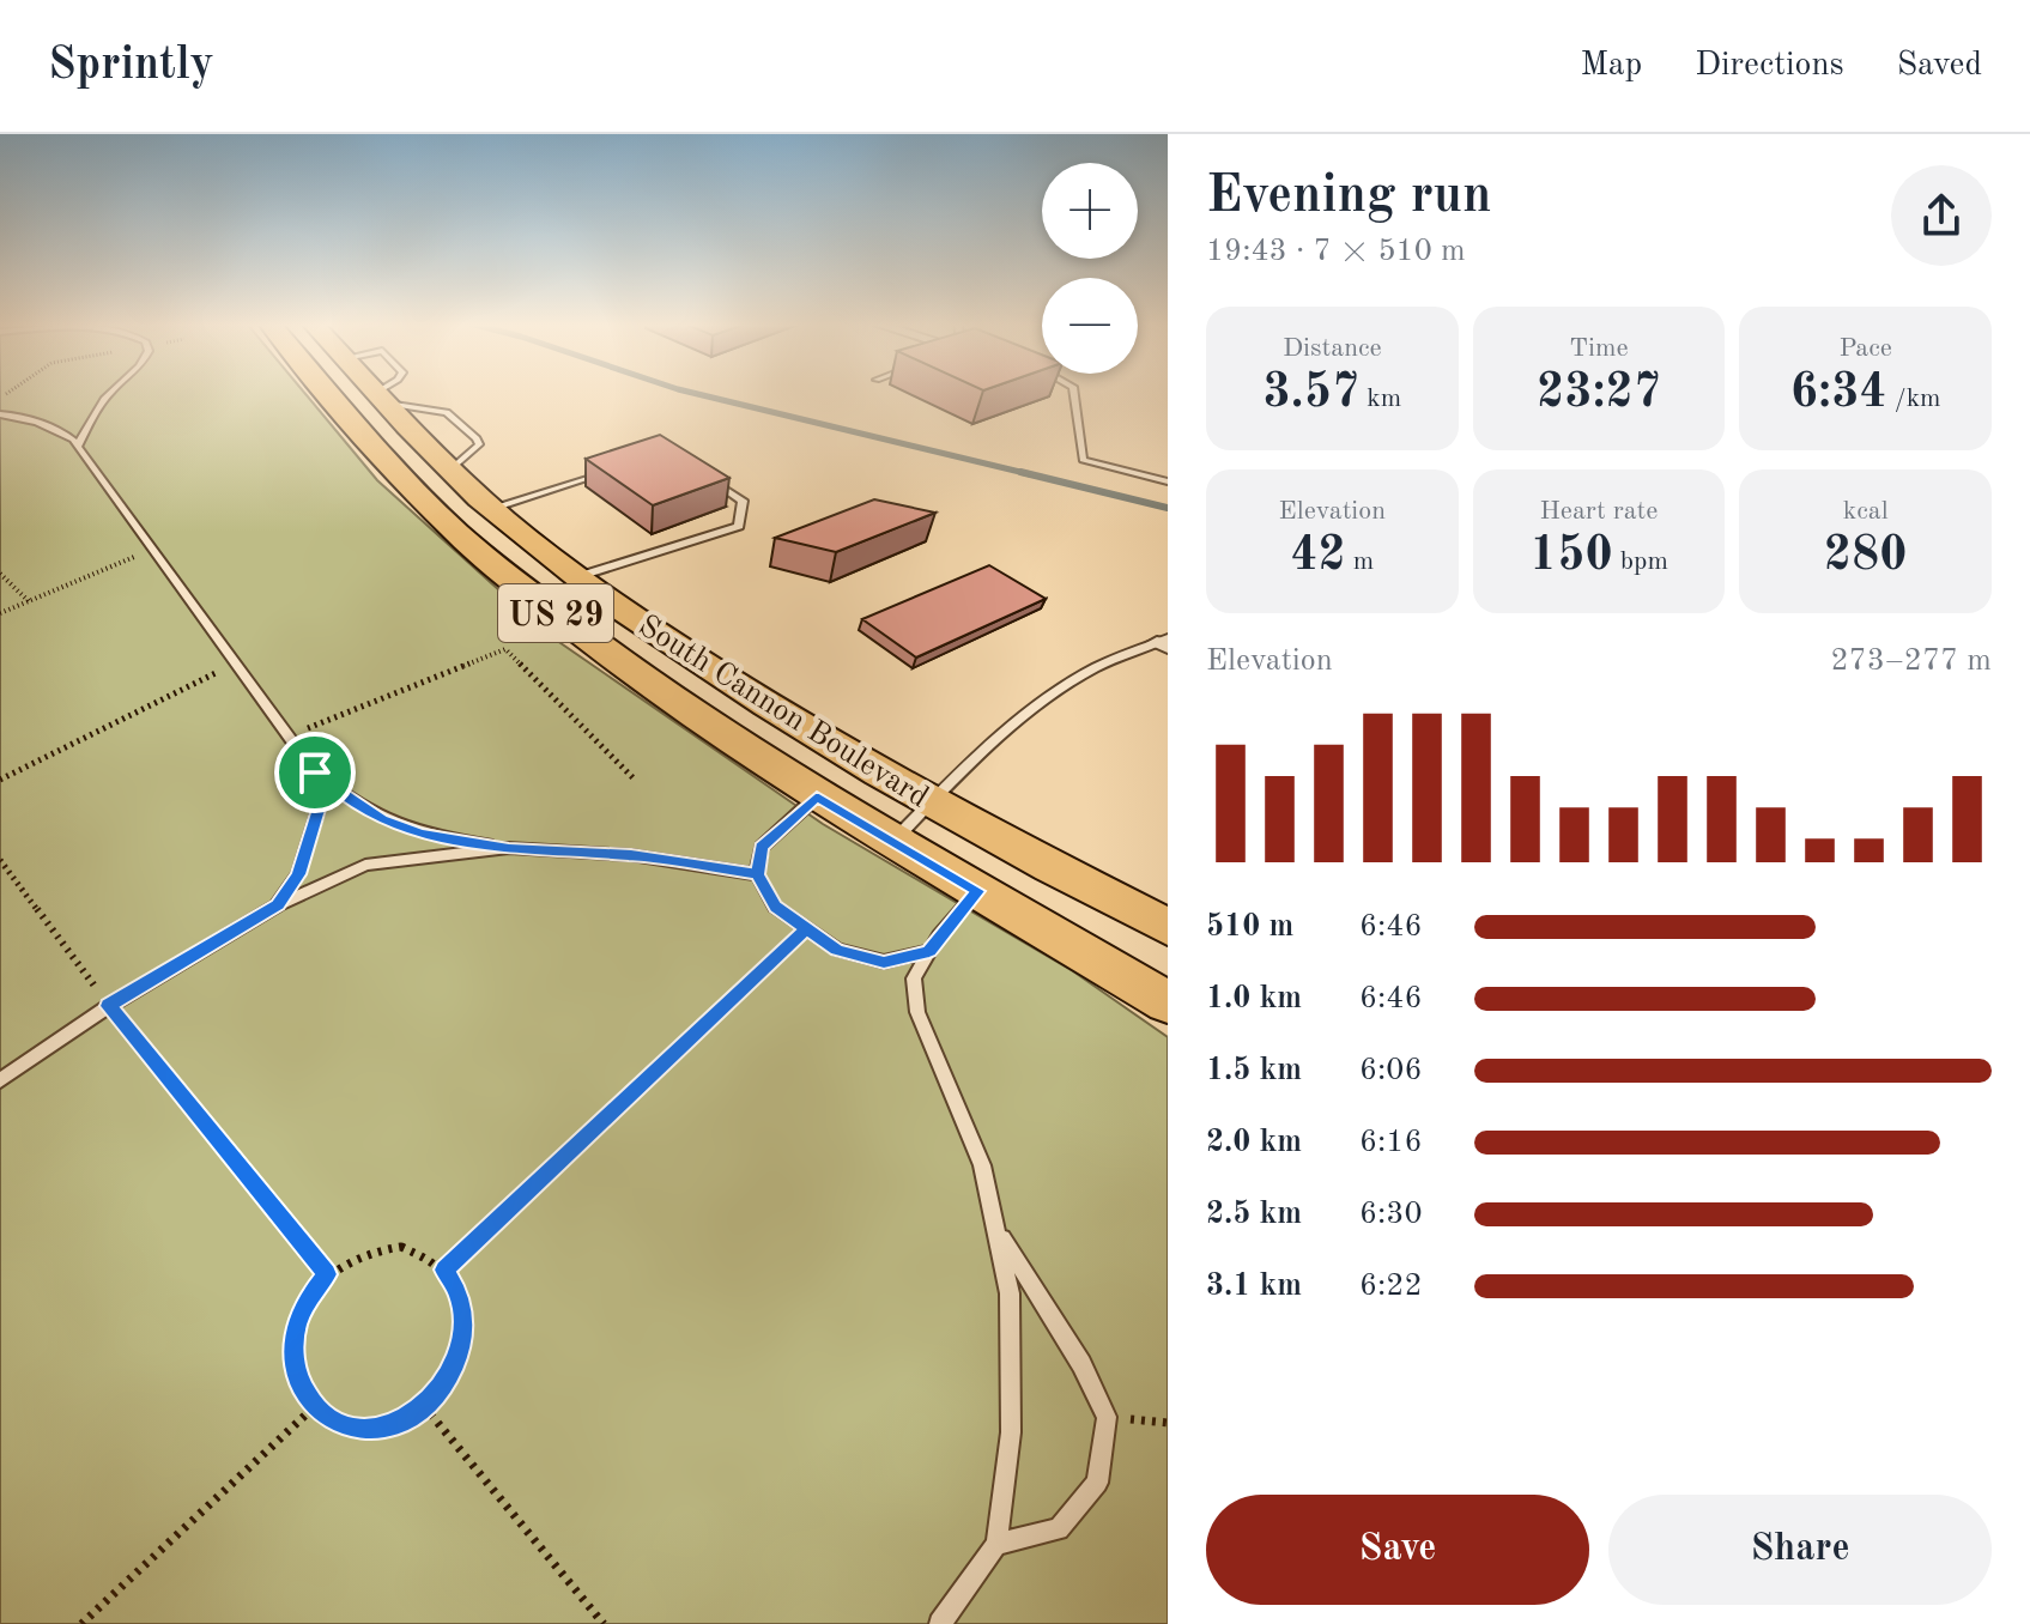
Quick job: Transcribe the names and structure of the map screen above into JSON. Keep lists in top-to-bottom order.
{
  "streets": {
    "main road": ["US 29", "South Cannon Boulevard"]
  },
  "page": {
    "header": "Sprintly",
    "nav": ["Map", "Directions", "Saved"],
    "heading": ["Evening run", "19:43 · 7 × 510 m"],
    "map_buttons": ["+", "−"],
    "stats": [
      ["Distance", "3.57 km"],
      ["Time", "23:27"],
      ["Pace", "6:34 /km"],
      ["Elevation", "42 m"],
      ["Heart rate", "150 bpm"],
      ["kcal", "280"]
    ],
    "chart": ["Elevation", "273–277 m"],
    "list": [
      {
        "name": "510 m",
        "note": "6:46"
      },
      {
        "name": "1.0 km",
        "note": "6:46"
      },
      {
        "name": "1.5 km",
        "note": "6:06"
      },
      {
        "name": "2.0 km",
        "note": "6:16"
      },
      {
        "name": "2.5 km",
        "note": "6:30"
      },
      {
        "name": "3.1 km",
        "note": "6:22"
      }
    ],
    "buttons": ["Save", "Share"]
  }
}
